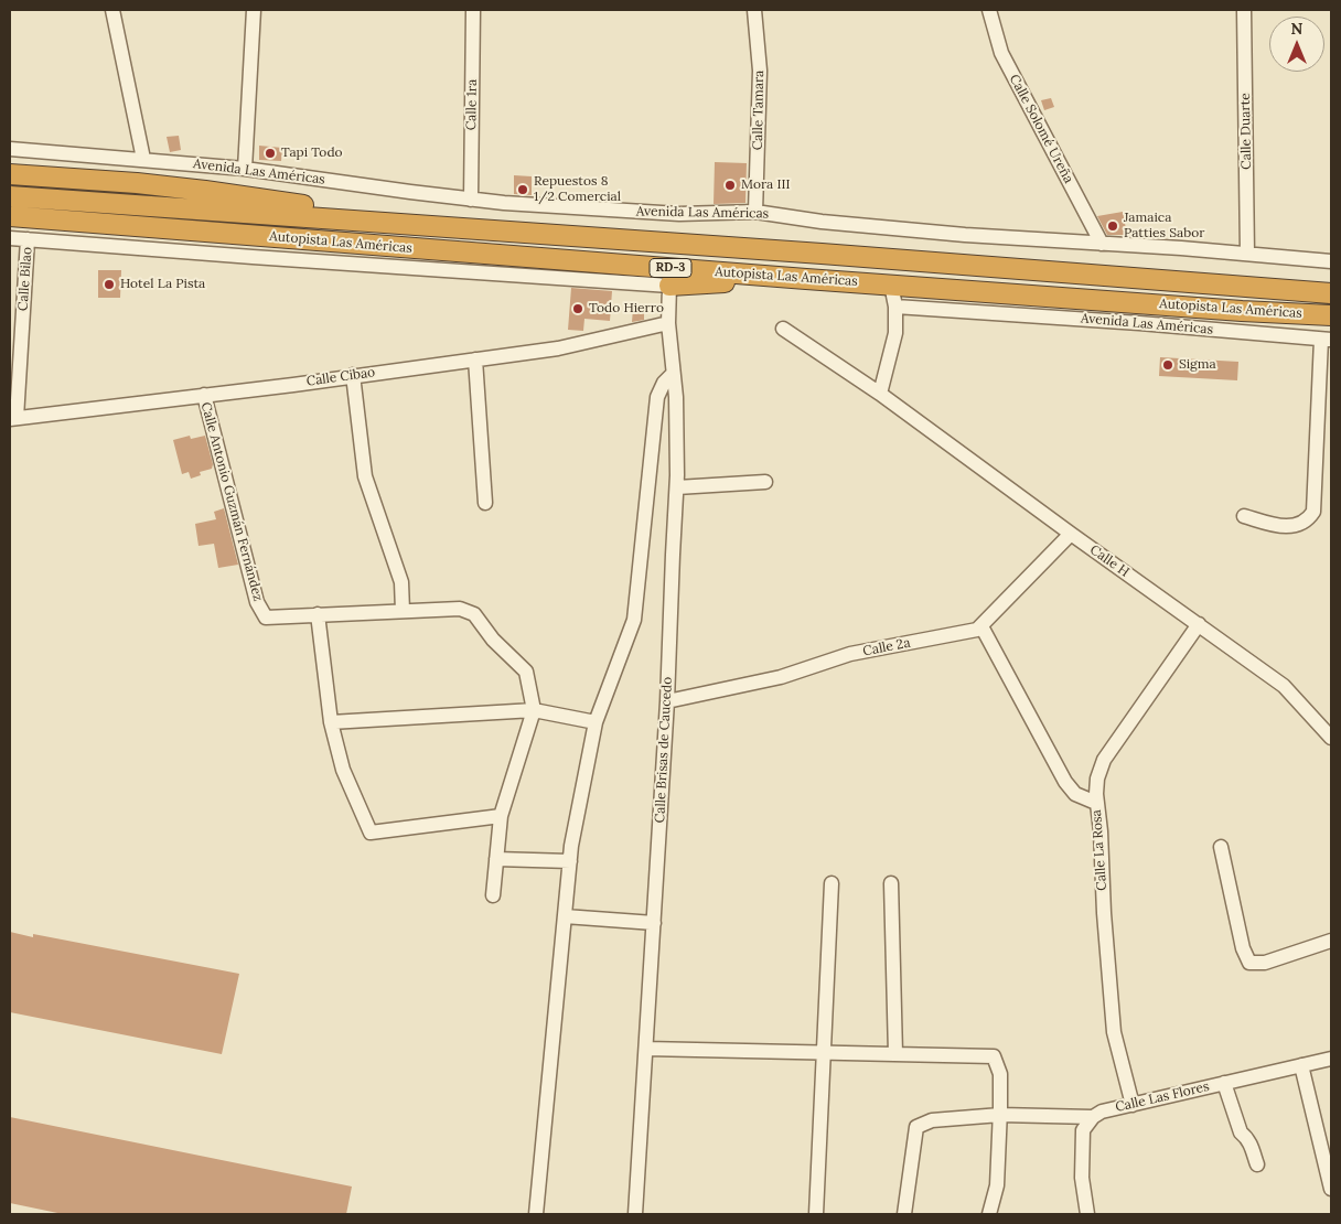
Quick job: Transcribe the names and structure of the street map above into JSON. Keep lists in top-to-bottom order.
{
  "streets": {
    "highway": ["Autopista Las Américas", "RD-3"],
    "street": [
      "Calle 1ra",
      "Calle Tamara",
      "Calle Solomé Ureña",
      "Calle Duarte",
      "Avenida Las Américas",
      "Calle Bilao",
      "Calle Cibao",
      "Calle Antonio Guzmán Fernández",
      "Calle H",
      "Calle 2a",
      "Calle Brisas de Caucedo",
      "Calle La Rosa",
      "Calle Las Flores"
    ]
  },
  "crossings": [
    ["Calle 1ra", "Avenida Las Américas"],
    ["Calle Tamara", "Avenida Las Américas"],
    ["Calle Solomé Ureña", "Avenida Las Américas"],
    ["Calle Duarte", "Avenida Las Américas"],
    ["Calle Bilao", "Calle Cibao"],
    ["Calle Cibao", "Calle Antonio Guzmán Fernández"],
    ["Calle Cibao", "Calle Brisas de Caucedo"],
    ["Calle H", "Calle 2a"],
    ["Calle H", "Calle La Rosa"],
    ["Calle 2a", "Calle Brisas de Caucedo"],
    ["Calle La Rosa", "Calle Las Flores"]
  ],
  "places": [
    "Tapi Todo",
    "Mora III",
    "Repuestos 8 1/2 Comercial",
    "Jamaica Patties Sabor",
    "Hotel La Pista",
    "Todo Hierro",
    "Sigma"
  ],
  "north": "top"
}
